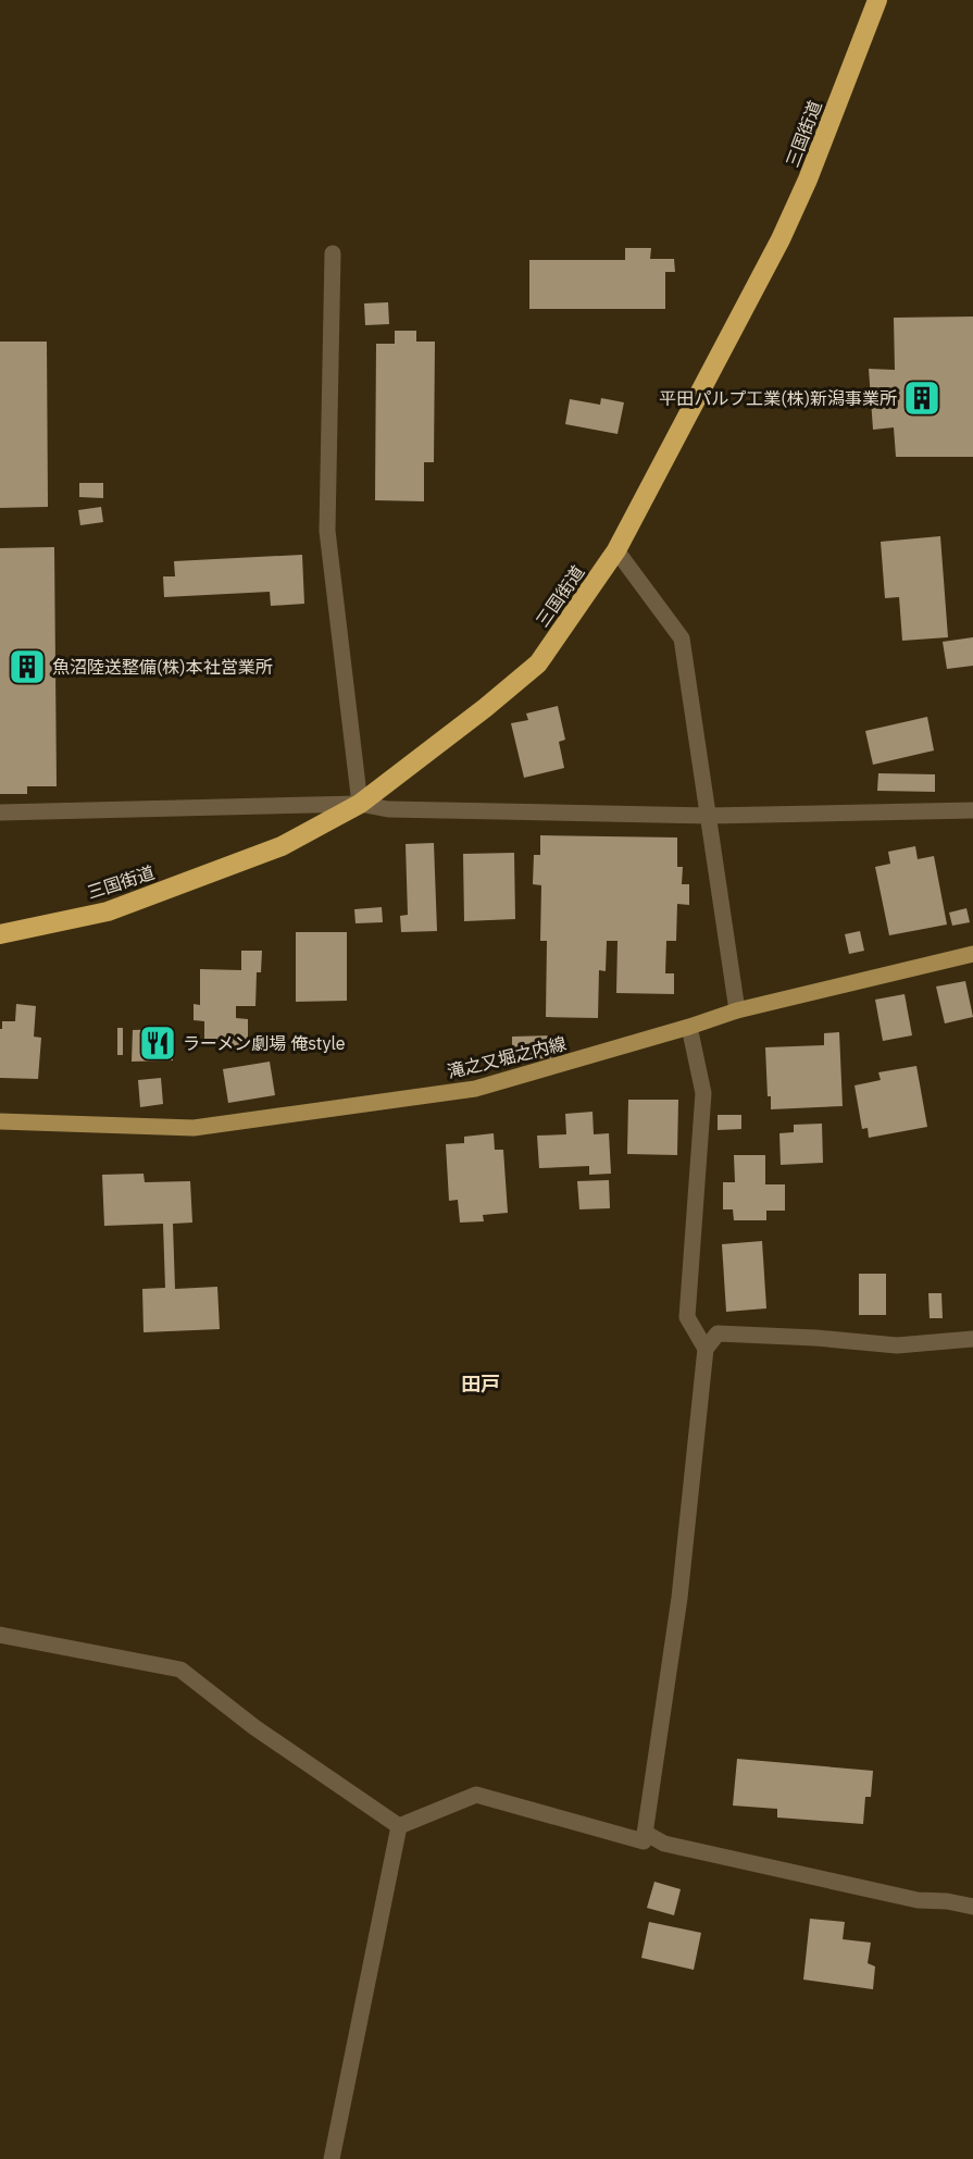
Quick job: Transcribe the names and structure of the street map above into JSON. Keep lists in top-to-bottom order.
{
  "streets": {
    "highway": ["三国街道"],
    "main road": ["滝之又堀之内線"]
  },
  "districts": ["田戸"],
  "places": {
    "building": ["平田パルプ工業(株)新潟事業所", "魚沼陸送整備(株)本社営業所"],
    "restaurant": ["ラーメン劇場 俺style"]
  }
}
